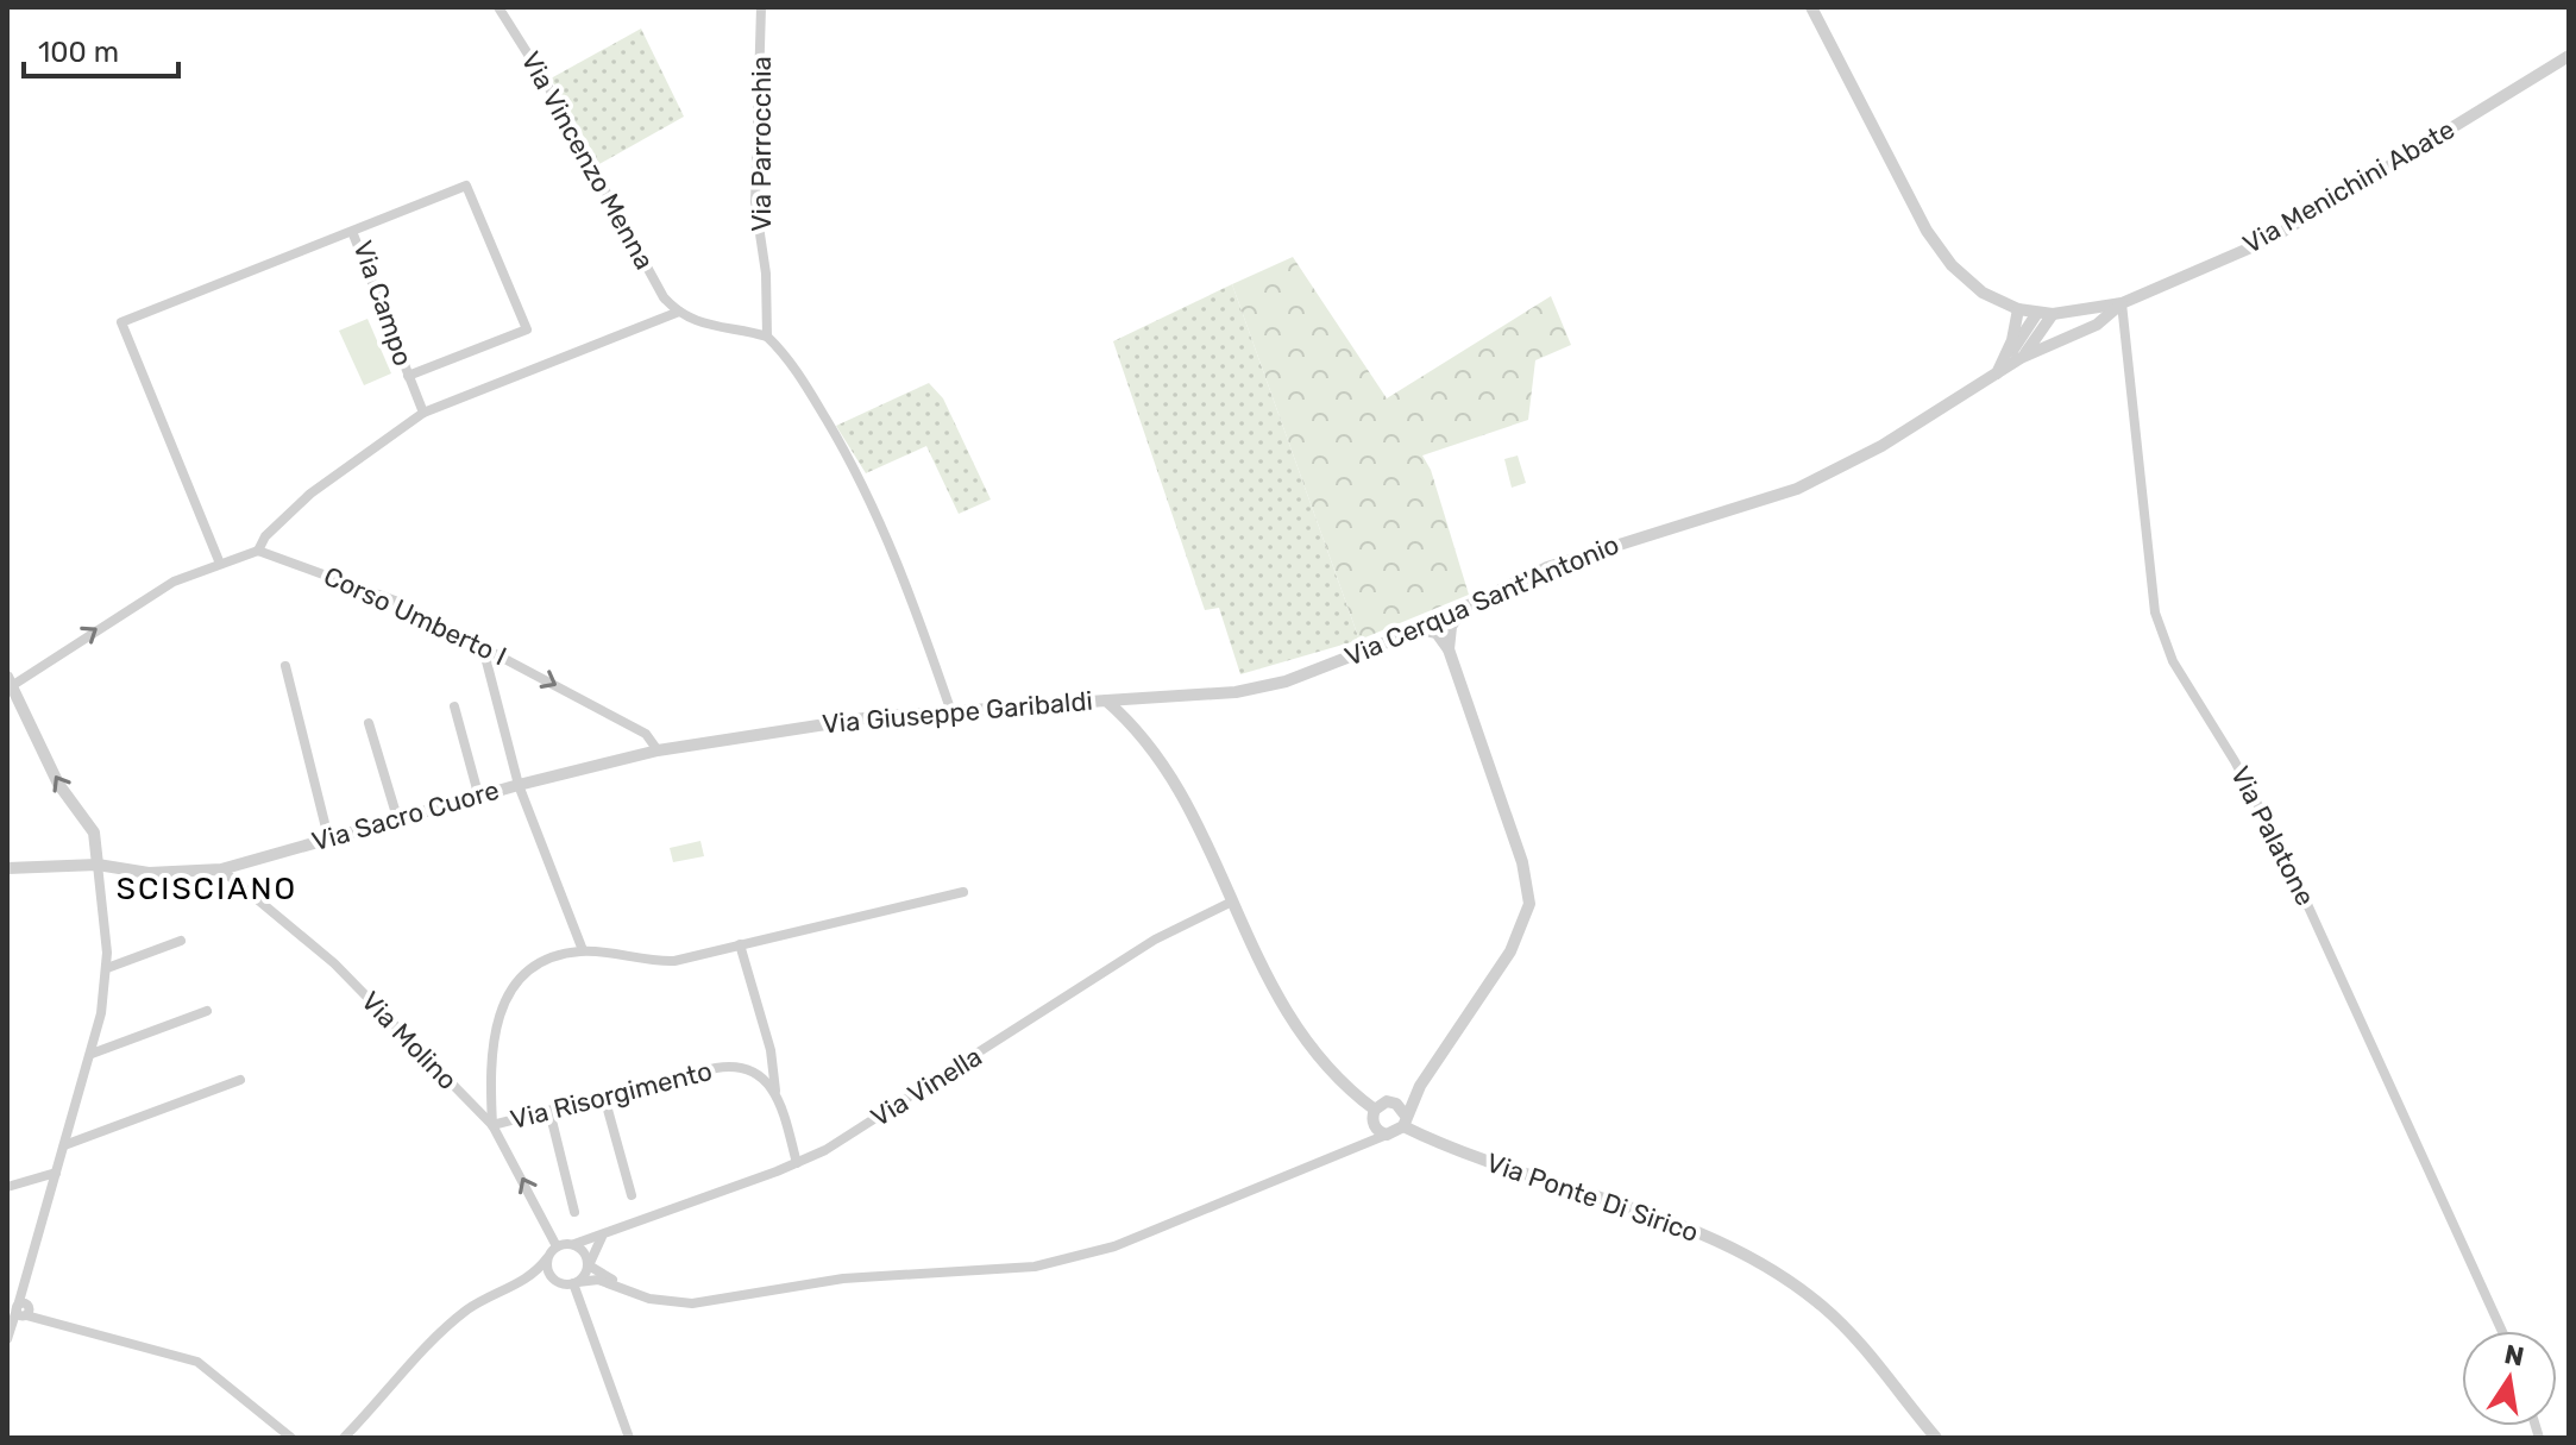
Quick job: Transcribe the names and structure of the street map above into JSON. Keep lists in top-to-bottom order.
{
  "streets": {
    "street": [
      "Via Parrocchia",
      "Via Vincenzo Menna",
      "Via Menichini Abate",
      "Via Campo",
      "Via Cerqua Sant'Antonio",
      "Corso Umberto I",
      "Via Giuseppe Garibaldi",
      "Via Sacro Cuore",
      "Via Palatone",
      "Via Molino",
      "Via Vinella",
      "Via Risorgimento",
      "Via Ponte Di Sirico"
    ]
  },
  "crossings": [
    ["Via Menichini Abate", "Via Cerqua Sant'Antonio"],
    ["Via Menichini Abate", "Via Palatone"],
    ["Via Cerqua Sant'Antonio", "Via Giuseppe Garibaldi"],
    ["Via Cerqua Sant'Antonio", "Via Palatone"],
    ["Corso Umberto I", "Via Giuseppe Garibaldi"],
    ["Corso Umberto I", "Via Sacro Cuore"],
    ["Via Giuseppe Garibaldi", "Via Sacro Cuore"],
    ["Via Giuseppe Garibaldi", "Via Vinella"],
    ["Via Sacro Cuore", "Via Molino"],
    ["Via Molino", "Via Vinella"],
    ["Via Molino", "Via Risorgimento"]
  ],
  "one_way": ["Corso Umberto I"],
  "districts": ["SCISCIANO"],
  "scale_bar": "100 m",
  "north": "top"
}
